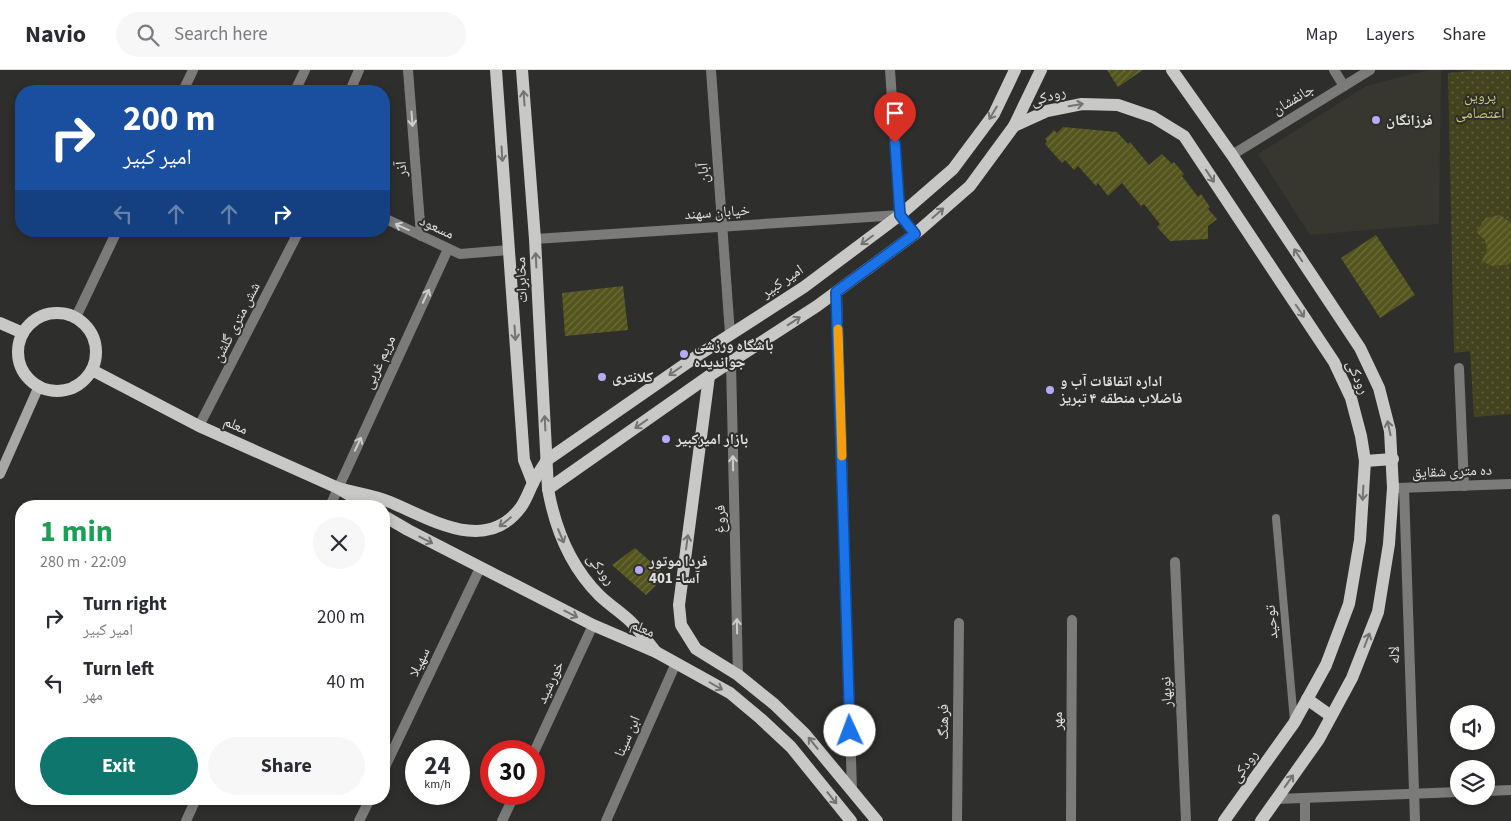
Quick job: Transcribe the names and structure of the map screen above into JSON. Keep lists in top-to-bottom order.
{
  "streets": {
    "main road": [
      "رودکى",
      "مخابرات",
      "امیر کبیر",
      "معلم",
      "رودکی"
    ],
    "street": [
      "جانفشان",
      "آذر",
      "آبان",
      "خیابان سهند",
      "مسعود",
      "شش متری گلشن",
      "مریم غربی",
      "ده متری شقایق",
      "فروغ",
      "لاله",
      "سهیلا",
      "خورشید",
      "نوبهار",
      "مهر",
      "فرهنگ",
      "ابن سینا"
    ],
    "lane": ["توحید"]
  },
  "crossings": [
    ["رودکى", "جانفشان"],
    ["رودکى", "ده متری شقایق"],
    ["رودکى", "توحید"],
    ["رودکى", "لاله"],
    ["آذر", "مسعود"],
    ["آبان", "خیابان سهند"],
    ["آبان", "امیر کبیر"],
    ["خیابان سهند", "مخابرات"],
    ["خیابان سهند", "امیر کبیر"],
    ["مسعود", "مخابرات"],
    ["مسعود", "مریم غربی"],
    ["مخابرات", "امیر کبیر"],
    ["مخابرات", "رودکی"],
    ["امیر کبیر", "مریم غربی"],
    ["امیر کبیر", "معلم"],
    ["شش متری گلشن", "معلم"],
    ["مریم غربی", "معلم"],
    ["معلم", "رودکی"],
    ["معلم", "سهیلا"],
    ["معلم", "خورشید"],
    ["معلم", "ابن سینا"],
    ["ده متری شقایق", "لاله"]
  ],
  "one_way": [
    "آذر",
    "مریم غربی",
    "فروغ",
    "رودکی"
  ],
  "parks": ["پروین اعتصامى"],
  "places": [
    "فرزانگان",
    "باشگاه ورزشی جواندیده",
    "کلانتری",
    "اداره اتفاقات آب و فاضلاب منطقه ۴ تبریز",
    "بازار امیرکبیر",
    "فردا موتور 401 -آسا"
  ],
  "page": {
    "header": "Navio",
    "search": "Search here",
    "nav": ["Map", "Layers", "Share"],
    "turn": ["200 m", "امیر کبیر"],
    "heading": ["1 min", "280 m · 22:09"],
    "list": [
      {
        "name": "Turn right",
        "note": "امیر کبیر",
        "value": "200 m"
      },
      {
        "name": "Turn left",
        "note": "مهر",
        "value": "40 m"
      }
    ],
    "buttons": ["Exit", "Share"],
    "speed": "24 km/h",
    "limit": "30"
  }
}
